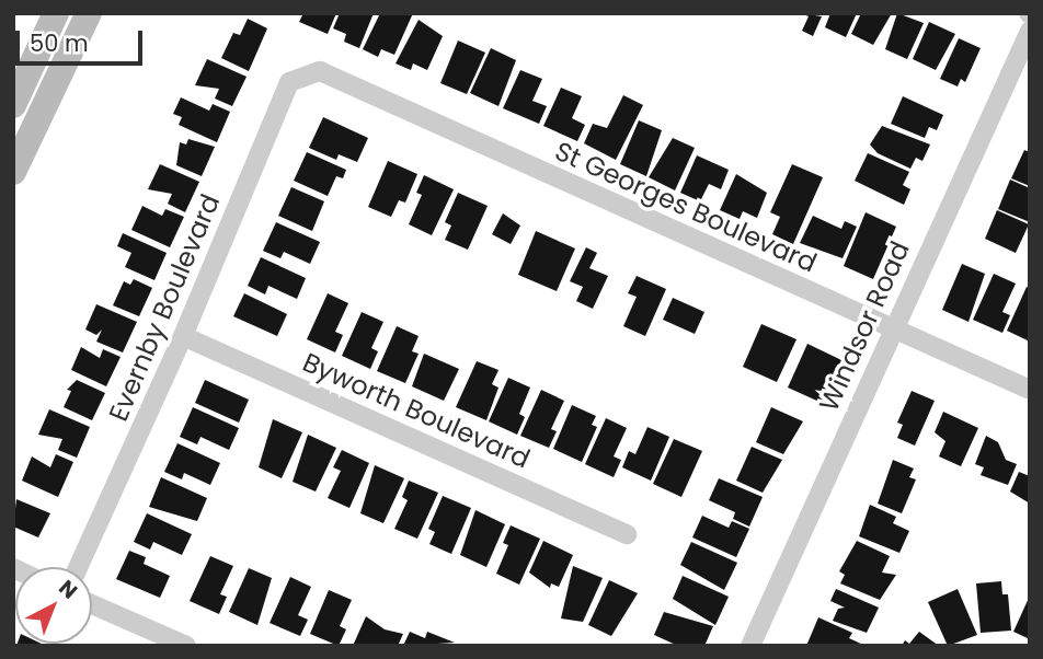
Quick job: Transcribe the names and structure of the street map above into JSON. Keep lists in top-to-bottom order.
{
  "streets": {
    "street": [
      "St Georges Boulevard",
      "Evernby Boulevard",
      "Windsor Road",
      "Byworth Boulevard"
    ]
  },
  "crossings": [
    ["St Georges Boulevard", "Evernby Boulevard"],
    ["St Georges Boulevard", "Windsor Road"],
    ["Evernby Boulevard", "Byworth Boulevard"]
  ],
  "scale_bar": "50 m",
  "north": "top right"
}
